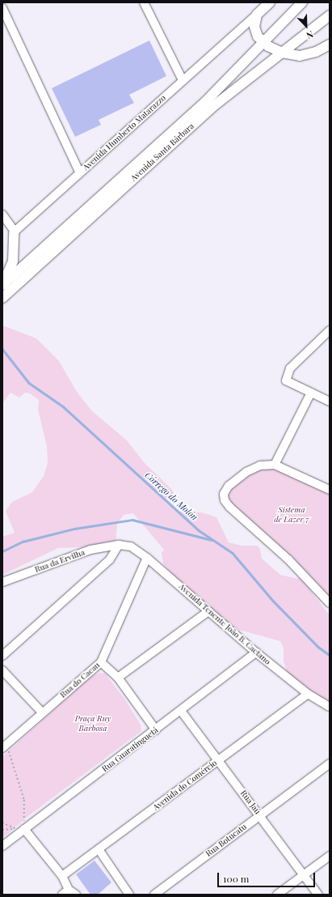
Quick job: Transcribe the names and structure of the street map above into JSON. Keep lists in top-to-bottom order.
{
  "streets": {
    "main road": ["Avenida Humberto Matarazzo", "Avenida Santa Bárbara"],
    "street": [
      "Rua da Ervilha",
      "Avenida Tenente João B. Caetano",
      "Rua do Cacau",
      "Rua Guaratinguetá",
      "Avenida do Comércio",
      "Rua Jaú",
      "Rua Botucatu"
    ]
  },
  "crossings": [
    ["Rua da Ervilha", "Avenida Tenente João B. Caetano"],
    ["Avenida Tenente João B. Caetano", "Rua do Cacau"],
    ["Avenida Tenente João B. Caetano", "Rua Guaratinguetá"],
    ["Avenida Tenente João B. Caetano", "Avenida do Comércio"],
    ["Rua Guaratinguetá", "Rua Jaú"],
    ["Avenida do Comércio", "Rua Jaú"],
    ["Rua Jaú", "Rua Botucatu"]
  ],
  "water": ["Córrego do Molón"],
  "parks": ["Sistema de Lazer 7", "Praça Ruy Barbosa"],
  "scale_bar": "100 m",
  "north": "bottom right"
}
